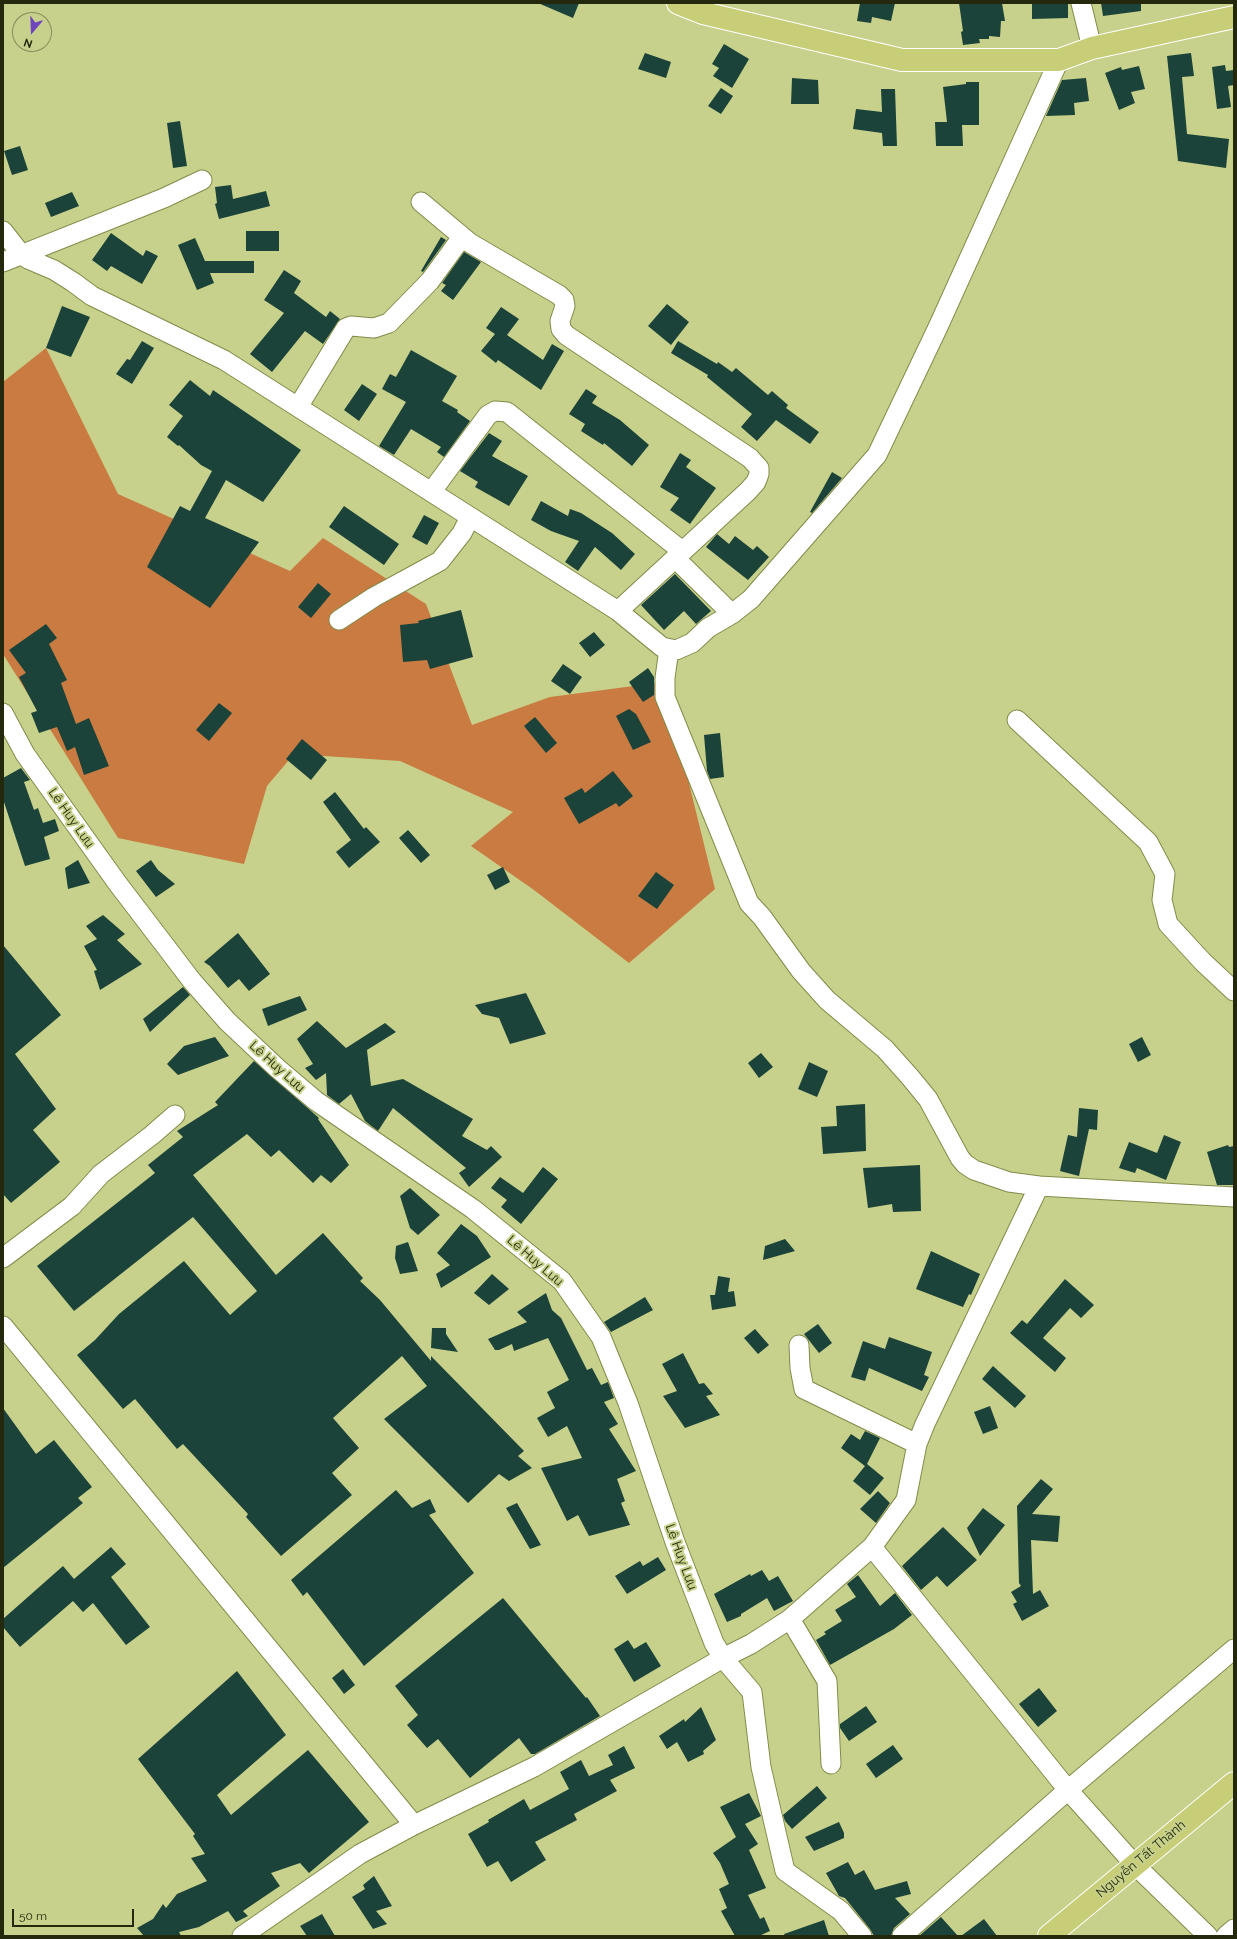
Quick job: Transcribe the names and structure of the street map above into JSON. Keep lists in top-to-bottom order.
{
  "streets": {
    "main road": ["Nguyễn Tất Thành"],
    "street": ["Lê Huy Lưu"]
  },
  "scale_bar": "50 m",
  "north": "bottom"
}
